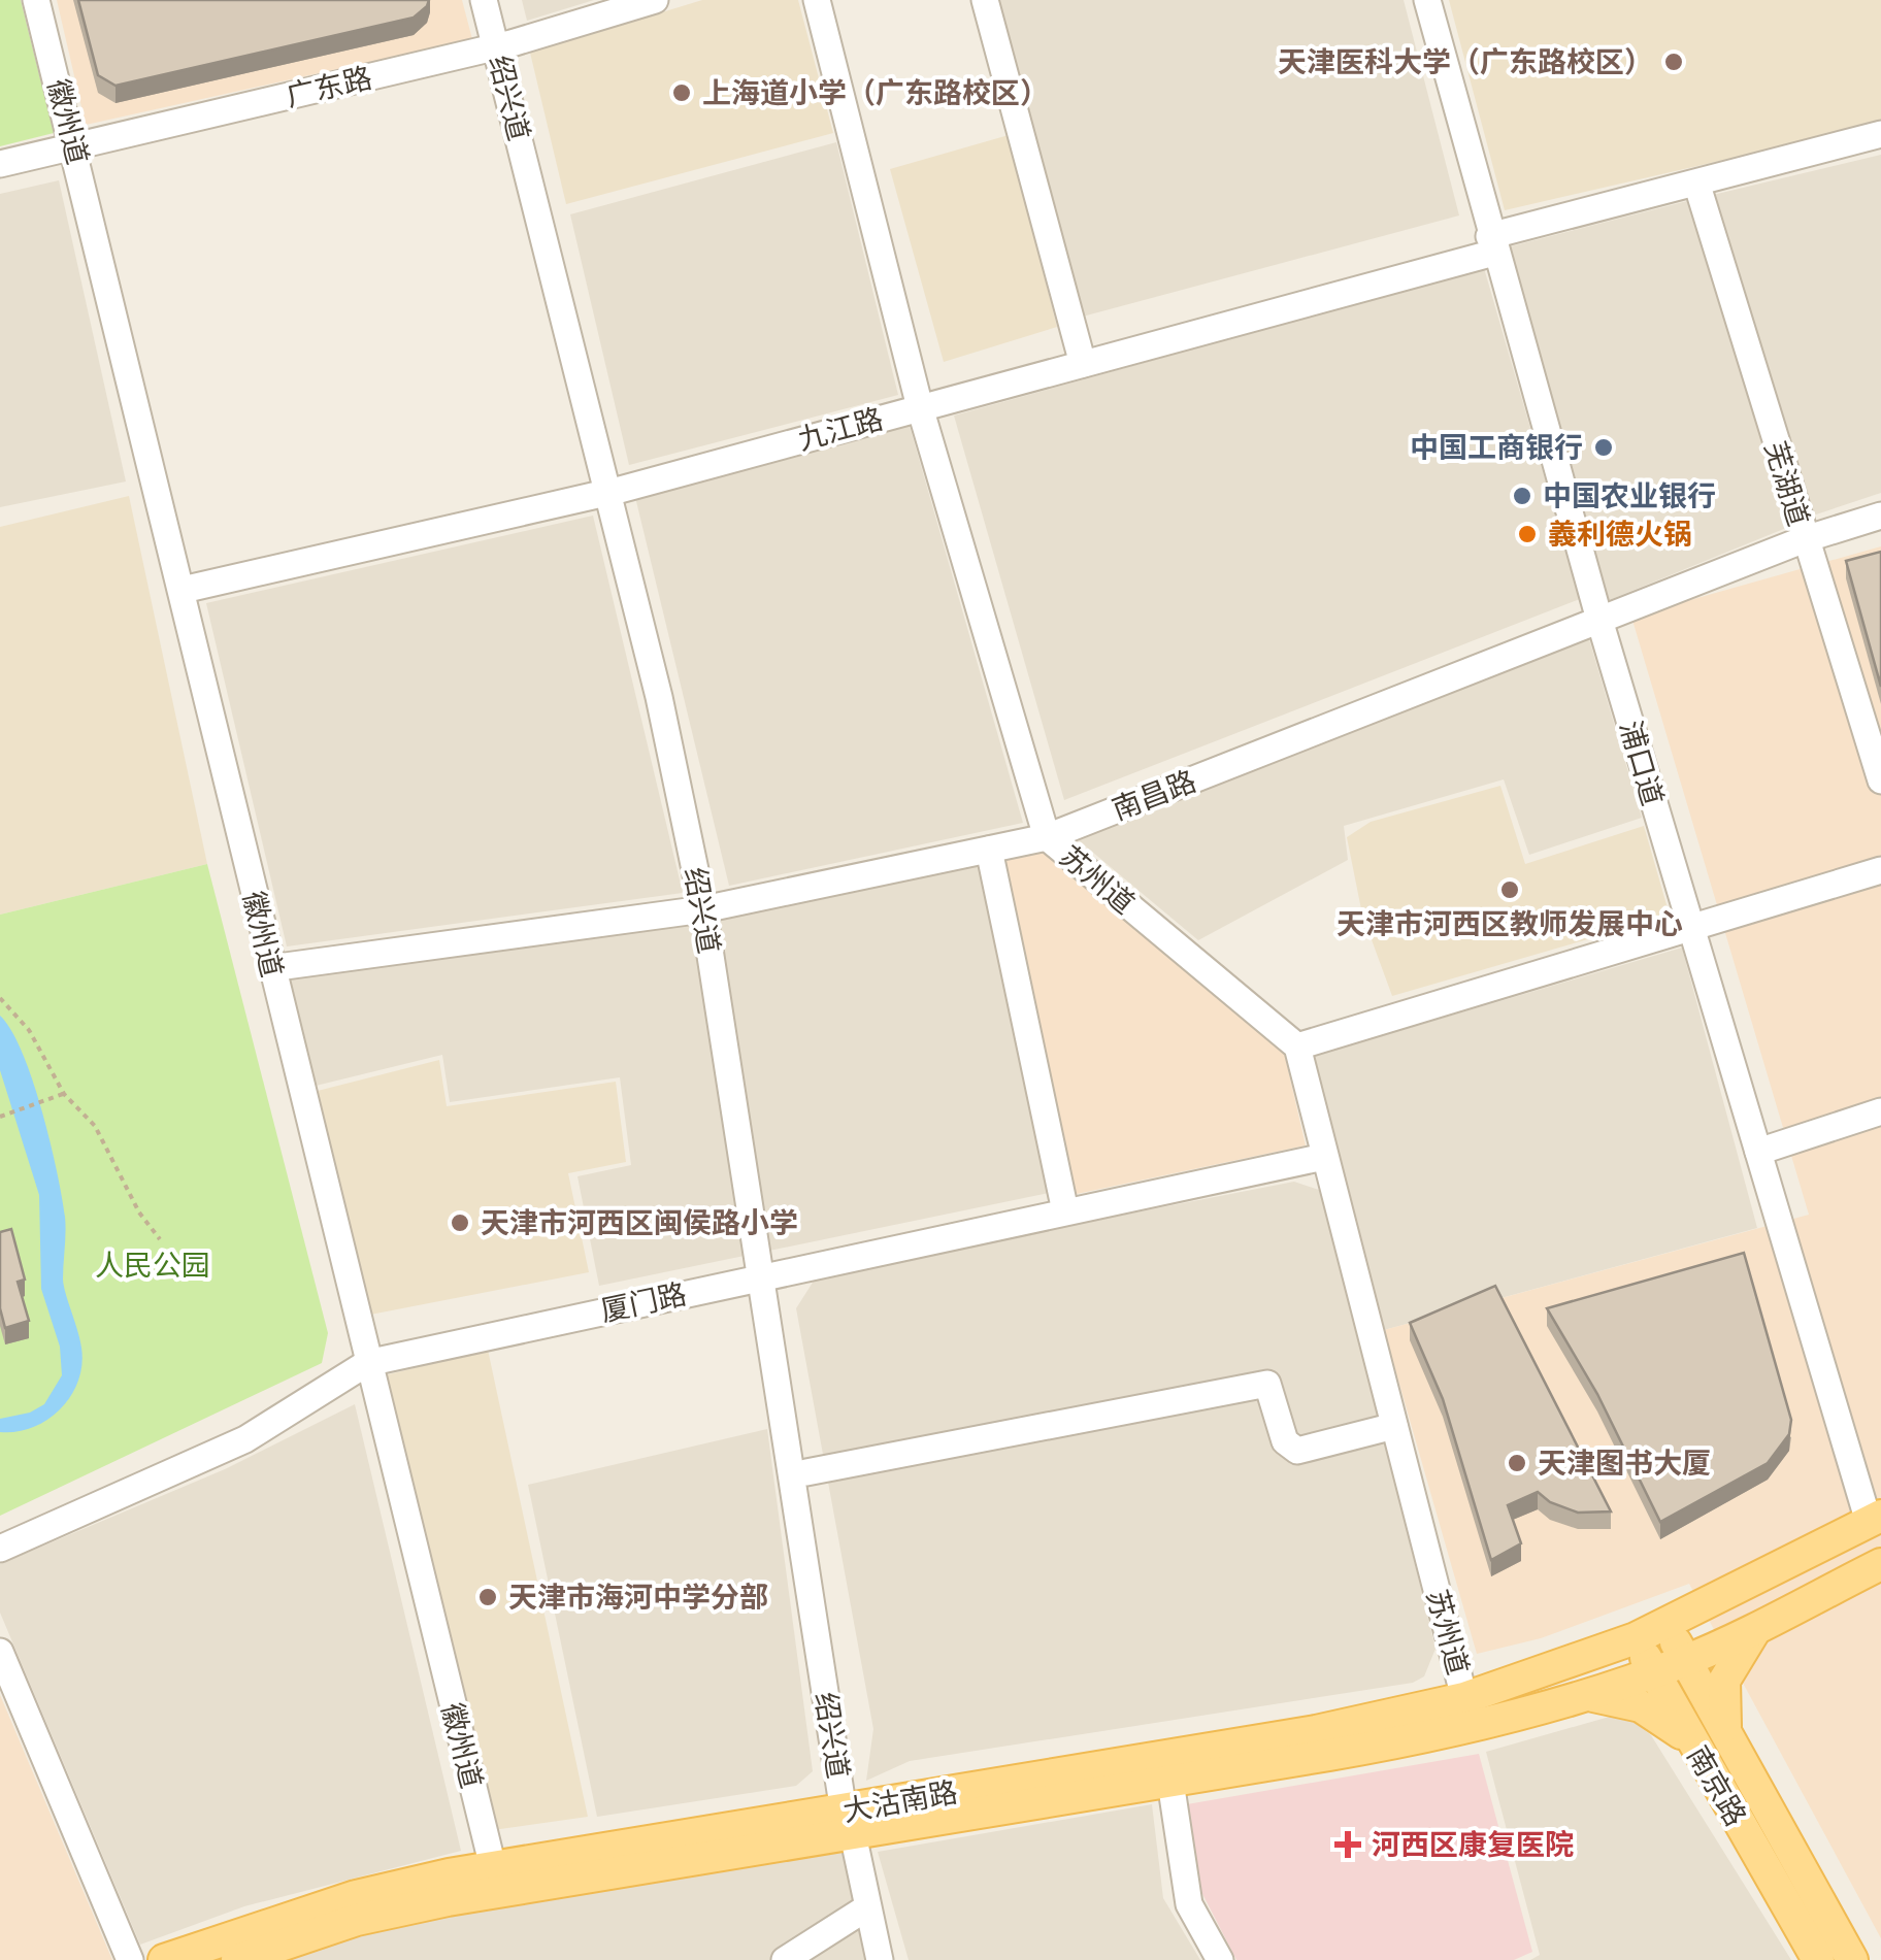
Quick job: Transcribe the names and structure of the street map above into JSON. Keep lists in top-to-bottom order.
{
  "streets": {
    "main road": ["南京路", "大沽南路"],
    "street": [
      "广东路",
      "绍兴道",
      "徽州道",
      "九江路",
      "芜湖道",
      "浦口道",
      "南昌路",
      "苏州道",
      "厦门路"
    ]
  },
  "crossings": [
    ["广东路", "绍兴道"],
    ["广东路", "徽州道"],
    ["绍兴道", "九江路"],
    ["绍兴道", "南昌路"],
    ["绍兴道", "厦门路"],
    ["绍兴道", "大沽南路"],
    ["徽州道", "九江路"],
    ["徽州道", "南昌路"],
    ["徽州道", "厦门路"],
    ["徽州道", "大沽南路"],
    ["九江路", "芜湖道"],
    ["九江路", "浦口道"],
    ["九江路", "苏州道"],
    ["芜湖道", "南昌路"],
    ["浦口道", "南昌路"],
    ["南昌路", "苏州道"],
    ["苏州道", "厦门路"],
    ["苏州道", "大沽南路"],
    ["南京路", "大沽南路"]
  ],
  "parks": ["人民公园"],
  "places": {
    "other": [
      "天津医科大学（广东路校区）",
      "上海道小学（广东路校区）",
      "中国工商银行",
      "中国农业银行",
      "義利德火锅",
      "天津市河西区教师发展中心",
      "天津市河西区闽侯路小学",
      "天津图书大厦",
      "天津市海河中学分部"
    ],
    "health": ["河西区康复医院"]
  }
}
